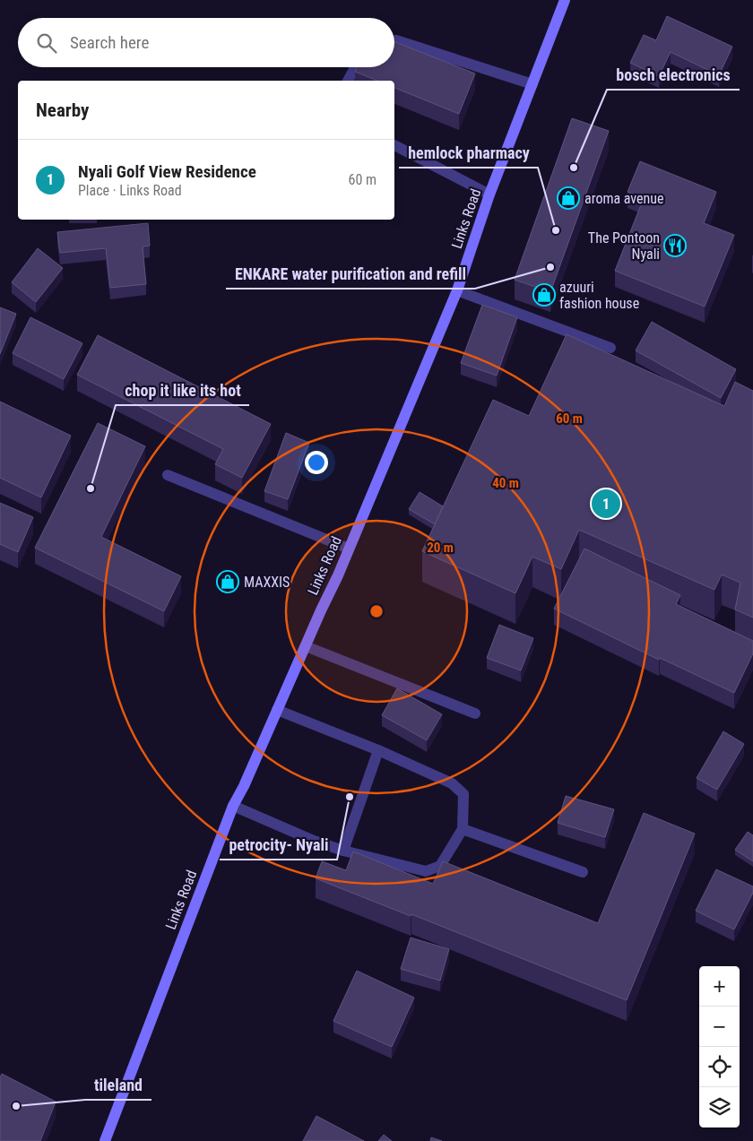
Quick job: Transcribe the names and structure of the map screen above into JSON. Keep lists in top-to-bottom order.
{
  "streets": {
    "main road": ["Links Road"]
  },
  "places": {
    "other": [
      "bosch electronics",
      "hemlock pharmacy",
      "ENKARE water purification and refill",
      "chop it like its hot",
      "petrocity- Nyali",
      "tileland"
    ],
    "shop": ["aroma avenue", "azuuri fashion house", "MAXXIS"],
    "restaurant": ["The Pontoon Nyali"]
  },
  "page": {
    "search": "Search here",
    "heading": "Nearby",
    "list": [
      {
        "mark": "1",
        "name": "Nyali Golf View Residence",
        "note": "Place · Links Road",
        "value": "60 m"
      }
    ],
    "pins": "1",
    "map_buttons": ["+", "−"]
  },
  "rings": ["60 m", "40 m", "20 m"]
}
